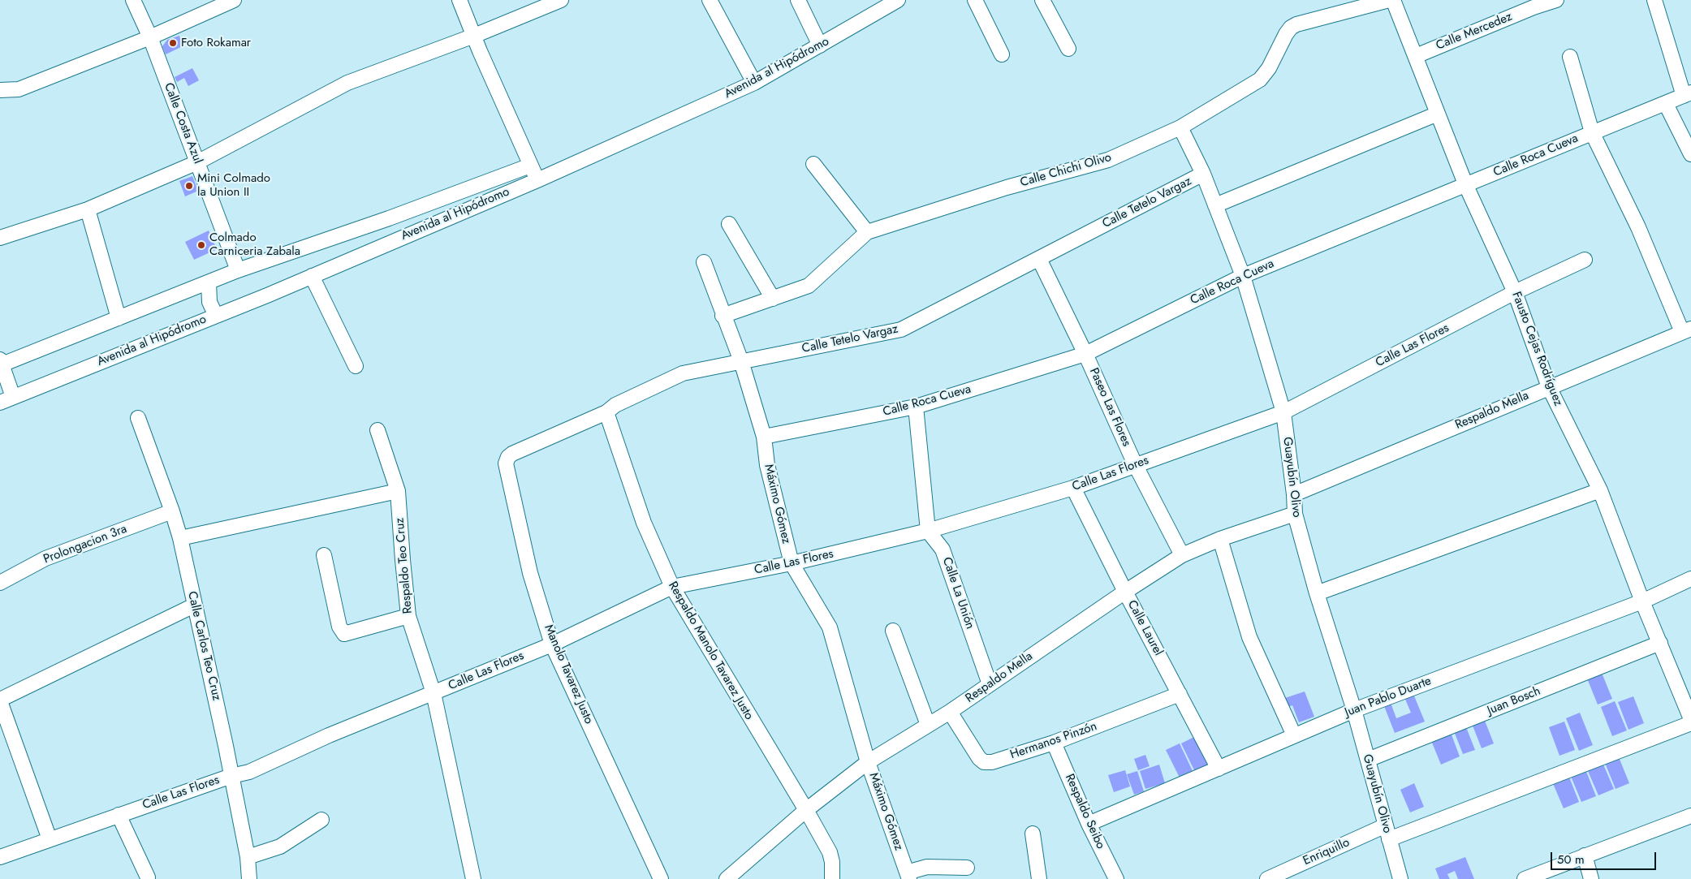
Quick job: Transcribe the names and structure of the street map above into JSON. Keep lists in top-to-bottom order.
{
  "streets": {
    "street": [
      "Calle Mercedez",
      "Avenida al Hipódromo",
      "Calle Costa Azul",
      "Calle Roca Cueva",
      "Calle Chichi Olivo",
      "Calle Tetelo Vargaz",
      "Calle Las Flores",
      "Fausto Cejas Rodríguez",
      "Paseo Las Flores",
      "Respaldo Mella",
      "Guayubín Olivo",
      "Máximo Gómez",
      "Prolongacion 3ra",
      "Respaldo Teo Cruz",
      "Calle La Unión",
      "Calle Laurel",
      "Calle Carlos Teo Cruz",
      "Respaldo Manolo Tavarez Justo",
      "Manolo Tavarez Justo",
      "Juan Pablo Duarte",
      "Juan Bosch",
      "Hermanos Pinzón",
      "Respaldo Seibo",
      "Enriquillo"
    ]
  },
  "crossings": [
    ["Calle Mercedez", "Fausto Cejas Rodríguez"],
    ["Calle Roca Cueva", "Fausto Cejas Rodríguez"],
    ["Calle Roca Cueva", "Paseo Las Flores"],
    ["Calle Roca Cueva", "Guayubín Olivo"],
    ["Calle Roca Cueva", "Máximo Gómez"],
    ["Calle Chichi Olivo", "Guayubín Olivo"],
    ["Calle Chichi Olivo", "Máximo Gómez"],
    ["Calle Tetelo Vargaz", "Paseo Las Flores"],
    ["Calle Tetelo Vargaz", "Guayubín Olivo"],
    ["Calle Tetelo Vargaz", "Máximo Gómez"],
    ["Calle Tetelo Vargaz", "Respaldo Manolo Tavarez Justo"],
    ["Calle Tetelo Vargaz", "Manolo Tavarez Justo"],
    ["Calle Las Flores", "Fausto Cejas Rodríguez"],
    ["Calle Las Flores", "Paseo Las Flores"],
    ["Calle Las Flores", "Guayubín Olivo"],
    ["Calle Las Flores", "Máximo Gómez"],
    ["Calle Las Flores", "Respaldo Teo Cruz"],
    ["Calle Las Flores", "Calle La Unión"],
    ["Calle Las Flores", "Calle Laurel"],
    ["Calle Las Flores", "Calle Carlos Teo Cruz"],
    ["Calle Las Flores", "Respaldo Manolo Tavarez Justo"],
    ["Calle Las Flores", "Manolo Tavarez Justo"],
    ["Fausto Cejas Rodríguez", "Respaldo Mella"],
    ["Fausto Cejas Rodríguez", "Juan Pablo Duarte"],
    ["Fausto Cejas Rodríguez", "Juan Bosch"],
    ["Paseo Las Flores", "Respaldo Mella"],
    ["Respaldo Mella", "Guayubín Olivo"],
    ["Respaldo Mella", "Máximo Gómez"],
    ["Respaldo Mella", "Calle La Unión"],
    ["Respaldo Mella", "Calle Laurel"],
    ["Respaldo Mella", "Respaldo Manolo Tavarez Justo"],
    ["Respaldo Mella", "Hermanos Pinzón"],
    ["Guayubín Olivo", "Juan Pablo Duarte"],
    ["Guayubín Olivo", "Juan Bosch"],
    ["Guayubín Olivo", "Enriquillo"],
    ["Prolongacion 3ra", "Calle Carlos Teo Cruz"],
    ["Calle Laurel", "Juan Pablo Duarte"],
    ["Calle Laurel", "Hermanos Pinzón"],
    ["Juan Pablo Duarte", "Respaldo Seibo"],
    ["Hermanos Pinzón", "Respaldo Seibo"]
  ],
  "places": ["Foto Rokamar", "Mini Colmado la Union II", "Colmado Carniceria Zabala"],
  "scale_bar": "50 m"
}
